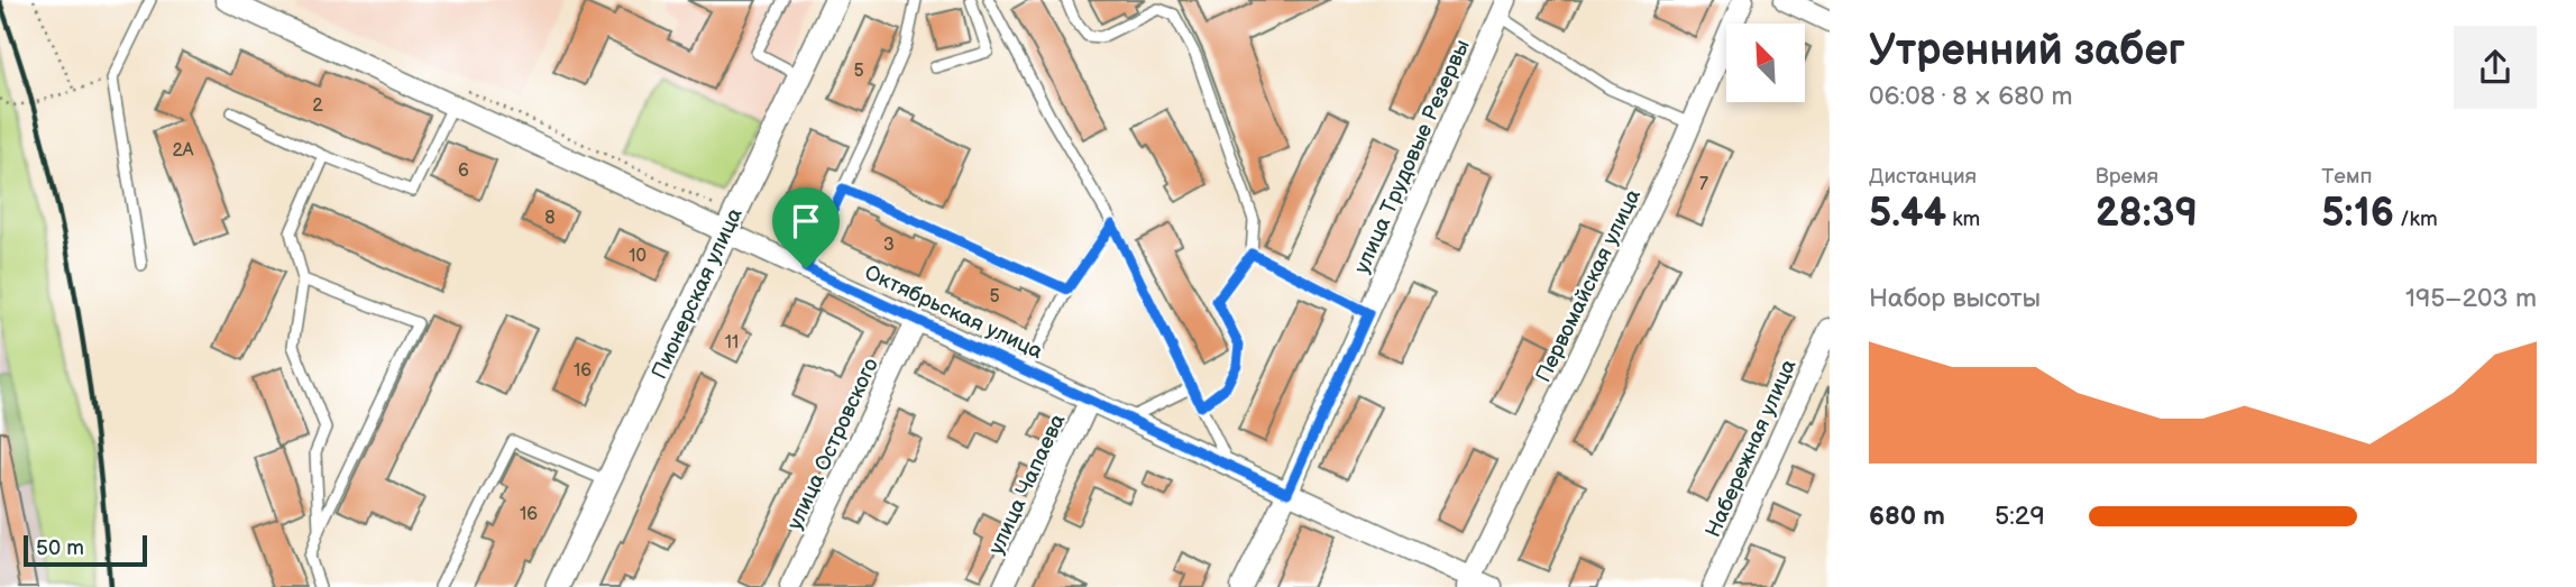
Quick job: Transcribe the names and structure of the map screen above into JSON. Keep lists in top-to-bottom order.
{
  "streets": {
    "street": [
      "улица Трудовые Резервы",
      "Первомайская улица",
      "Пионерская улица",
      "Октябрьская улица",
      "улица Островского",
      "Набережная улица",
      "улица Чапаева"
    ]
  },
  "crossings": [
    ["улица Трудовые Резервы", "Октябрьская улица"],
    ["Первомайская улица", "Октябрьская улица"],
    ["Пионерская улица", "Октябрьская улица"],
    ["Октябрьская улица", "улица Островского"],
    ["Октябрьская улица", "улица Чапаева"]
  ],
  "house_numbers": [
    "5",
    "2",
    "2А",
    "6",
    "7",
    "8",
    "3",
    "10",
    "5",
    "11",
    "16",
    "16"
  ],
  "scale_bar": "50 m",
  "north": "top left",
  "page": {
    "heading": ["Утренний забег", "06:08 · 8 × 680 m"],
    "stats": [
      ["Дистанция", "5.44 km"],
      ["Время", "28:39"],
      ["Темп", "5:16 /km"]
    ],
    "chart": ["Набор высоты", "195–203 m"],
    "list": [
      {
        "name": "680 m",
        "note": "5:29"
      }
    ],
    "scale": "50 m"
  }
}
